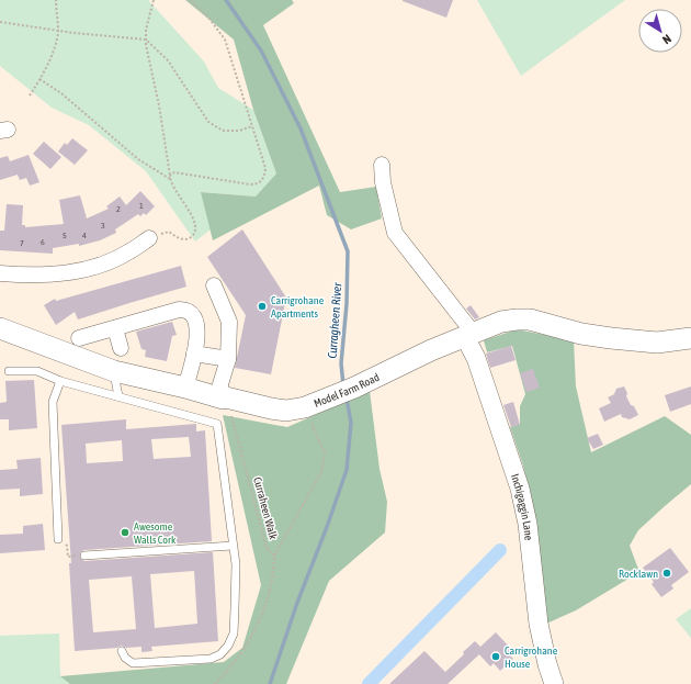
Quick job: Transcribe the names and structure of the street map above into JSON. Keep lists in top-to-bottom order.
{
  "streets": {
    "main road": ["Model Farm Road"],
    "street": ["Inchigaggin Lane"],
    "path": ["Curraheen Walk"]
  },
  "crossings": [
    ["Model Farm Road", "Inchigaggin Lane"],
    ["Model Farm Road", "Curraheen Walk"]
  ],
  "water": ["Curragheen River"],
  "places": [
    "Carrigrohane Apartments",
    "Awesome Walls Cork",
    "Rocklawn",
    "Carrigrohane House"
  ],
  "house_numbers": [
    "1",
    "2",
    "3",
    "5",
    "4",
    "6",
    "7"
  ],
  "north": "bottom right"
}
